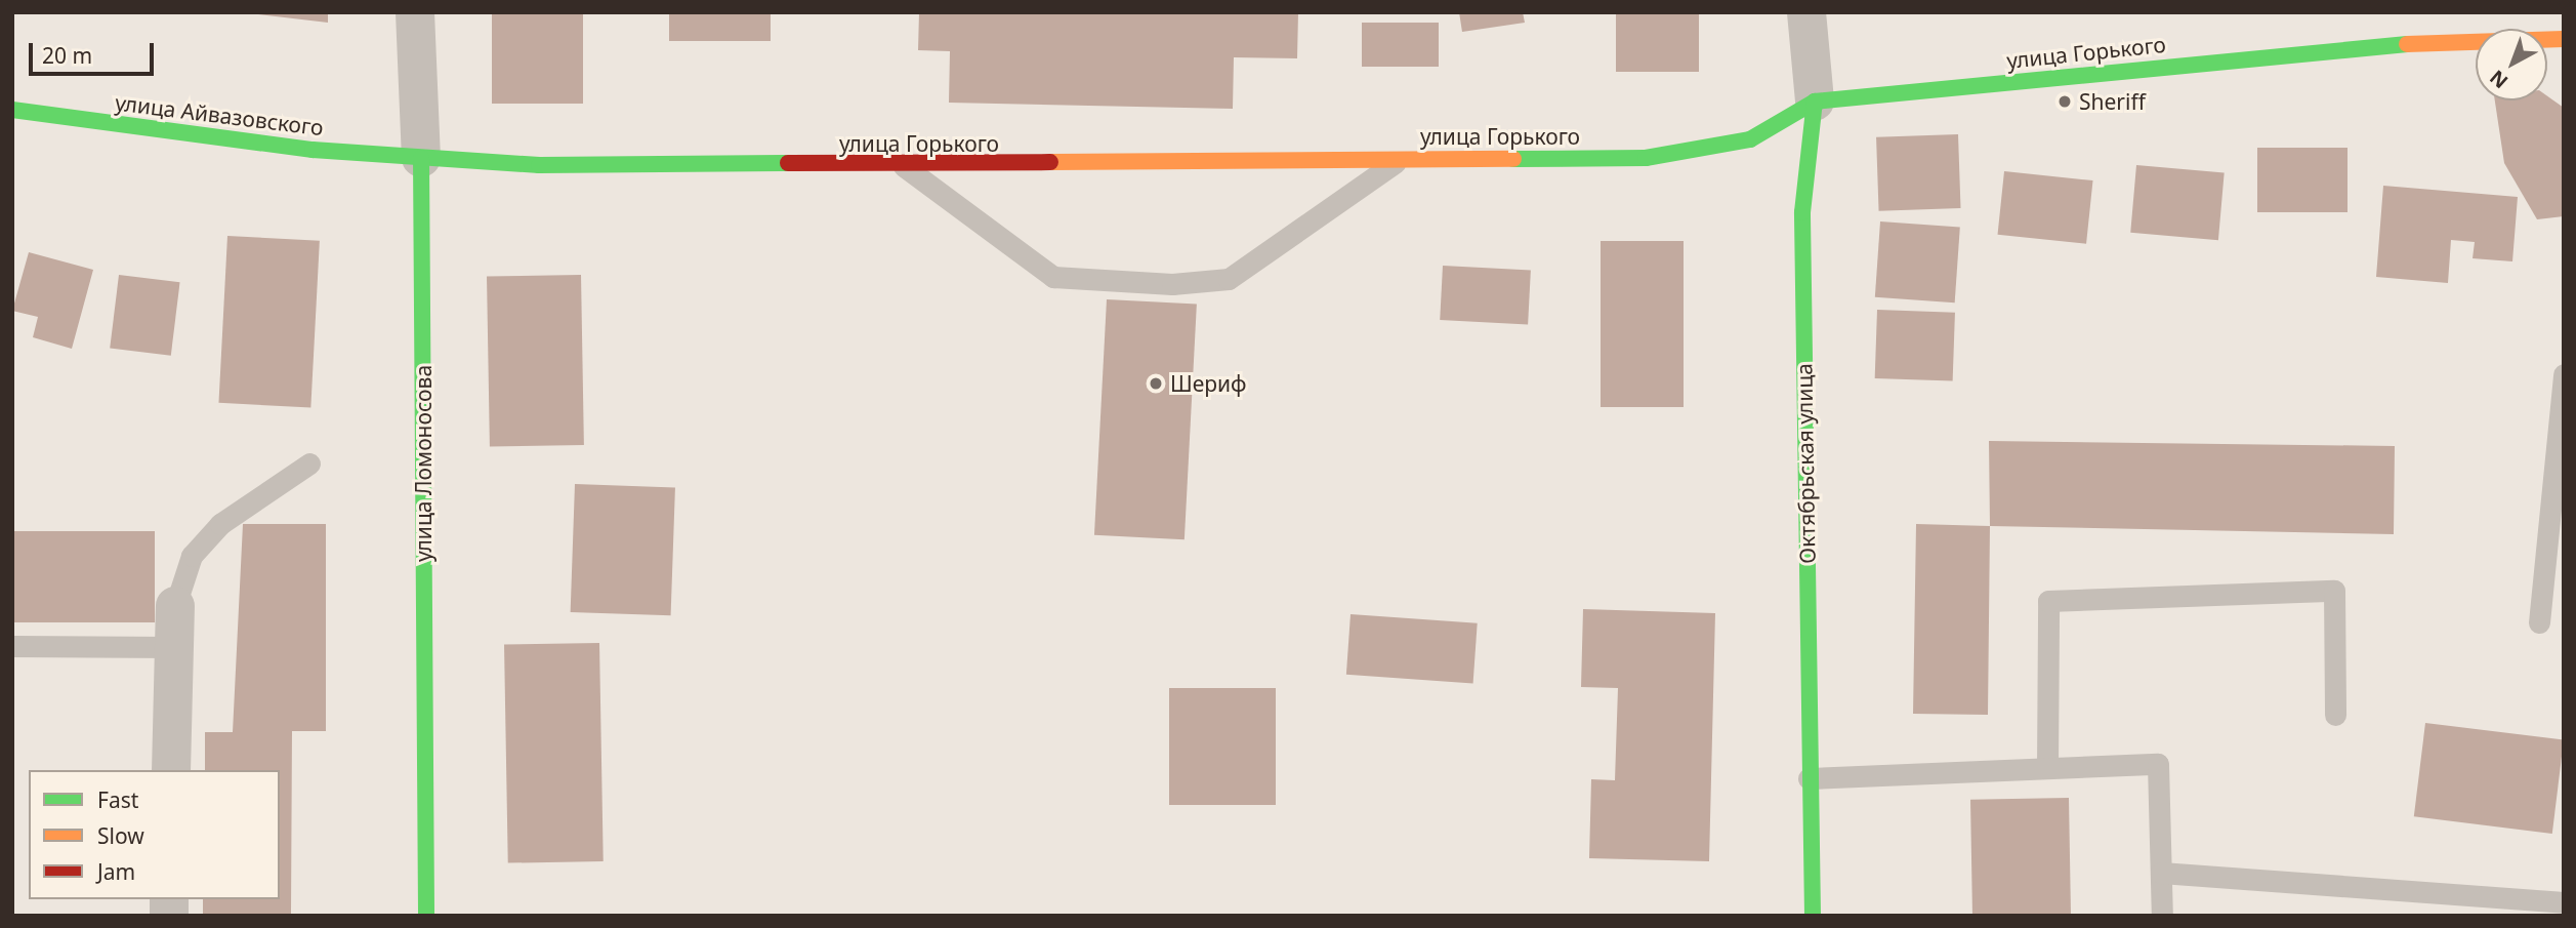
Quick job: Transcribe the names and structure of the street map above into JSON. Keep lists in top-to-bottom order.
{
  "streets": {
    "street": [
      "улица Горького",
      "улица Айвазовского",
      "улица Ломоносова",
      "Октябрьская улица"
    ]
  },
  "crossings": [
    ["улица Горького", "улица Айвазовского"],
    ["улица Горького", "улица Ломоносова"],
    ["улица Горького", "Октябрьская улица"],
    ["улица Айвазовского", "улица Ломоносова"]
  ],
  "places": ["Sheriff", "Шериф"],
  "legend": ["Fast", "Slow", "Jam"],
  "scale_bar": "20 m",
  "north": "bottom left"
}
